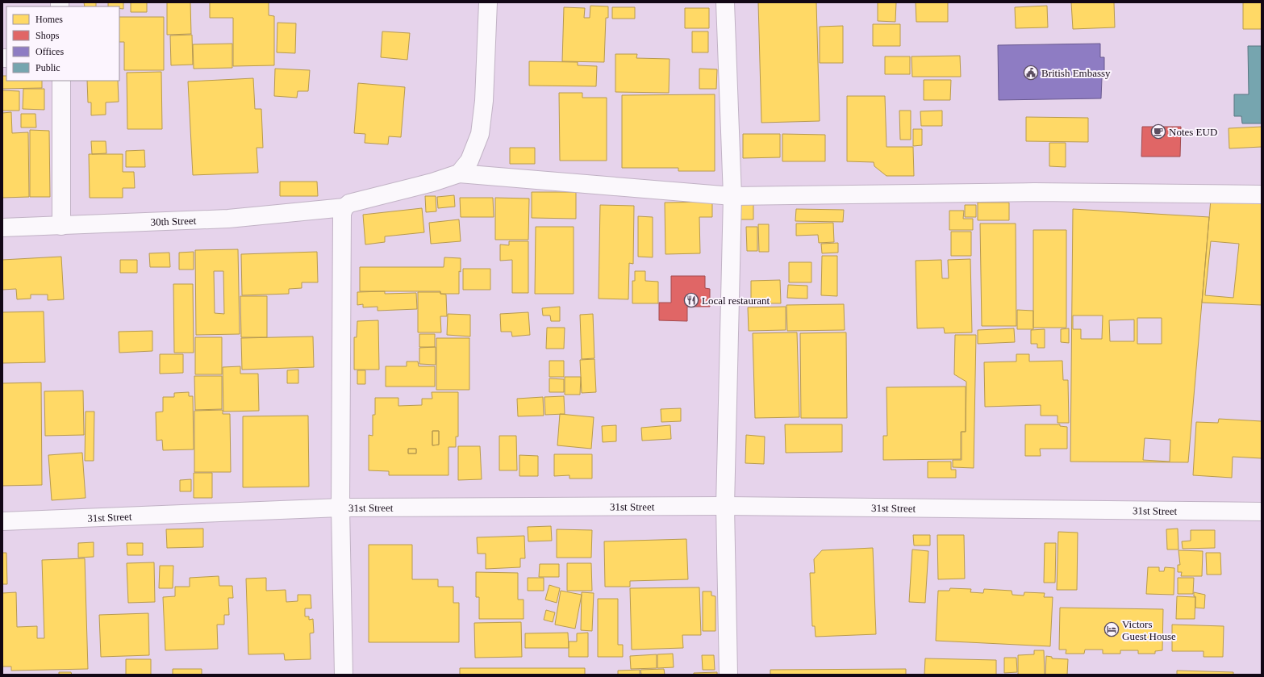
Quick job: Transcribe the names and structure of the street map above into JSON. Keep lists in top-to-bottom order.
{
  "streets": {
    "street": ["30th Street", "31st Street"]
  },
  "places": {
    "public building": ["British Embassy"],
    "cafe": ["Notes EUD"],
    "restaurant": ["Local restaurant"],
    "hotel": ["Victors Guest House"]
  },
  "legend": [
    "Homes",
    "Shops",
    "Offices",
    "Public"
  ]
}
